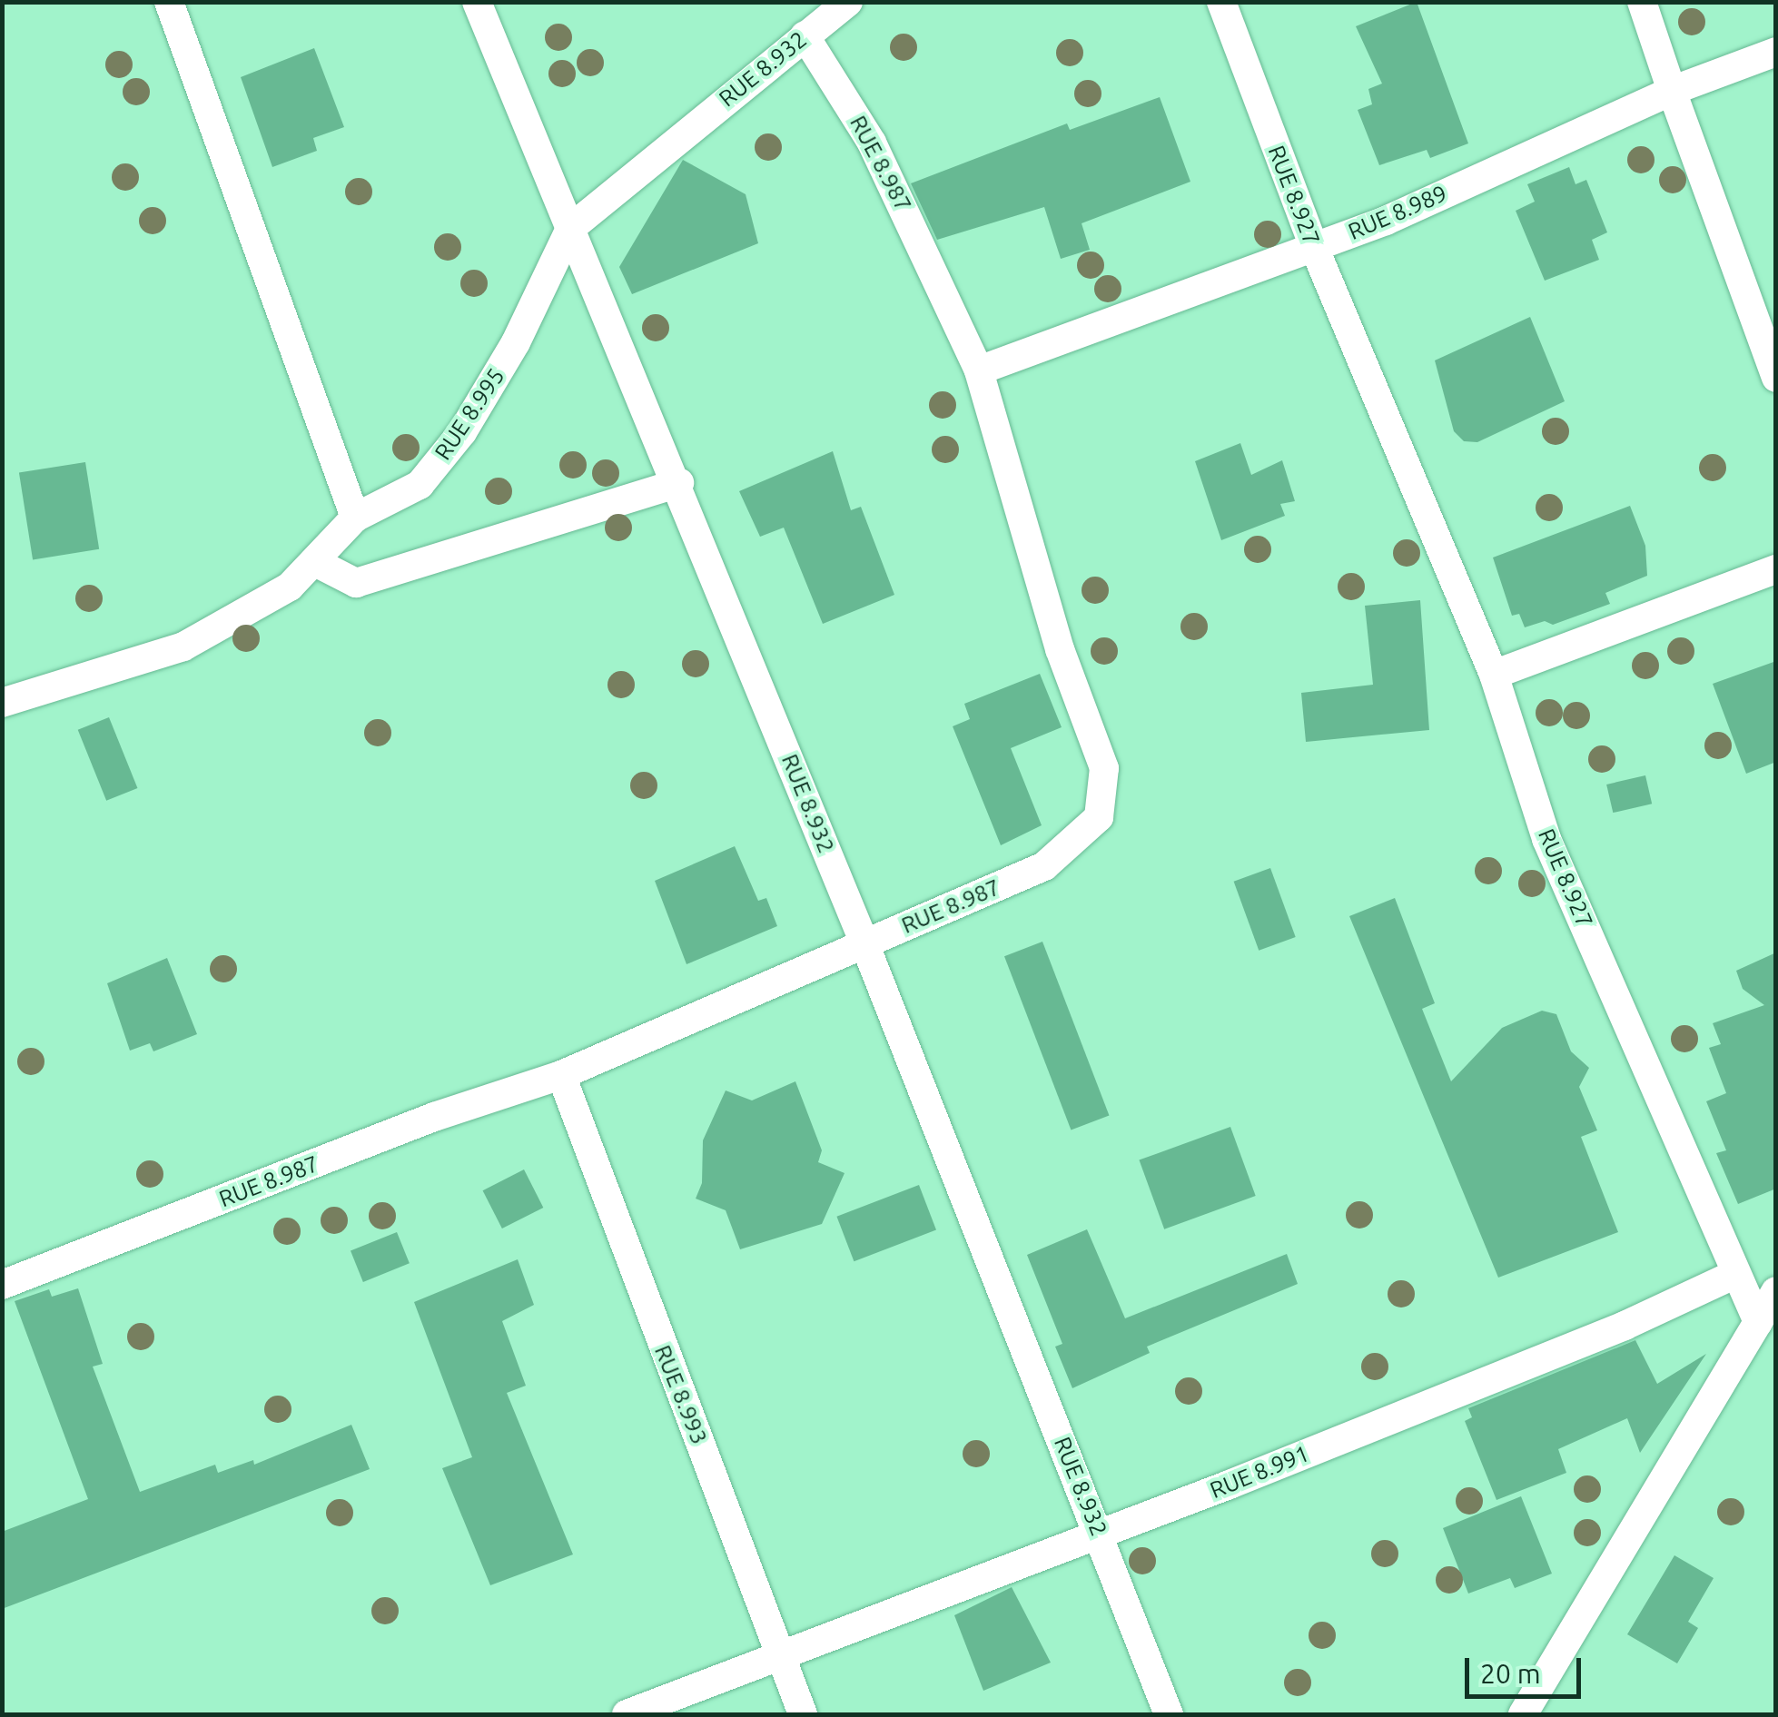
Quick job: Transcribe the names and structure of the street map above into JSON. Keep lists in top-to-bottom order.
{
  "streets": {
    "street": [
      "RUE 8.932",
      "RUE 8.987",
      "RUE 8.927",
      "RUE 8.989",
      "RUE 8.995",
      "RUE 8.993",
      "RUE 8.991"
    ]
  },
  "crossings": [
    ["RUE 8.932", "RUE 8.987"],
    ["RUE 8.932", "RUE 8.995"],
    ["RUE 8.932", "RUE 8.991"],
    ["RUE 8.987", "RUE 8.989"],
    ["RUE 8.987", "RUE 8.993"],
    ["RUE 8.927", "RUE 8.989"],
    ["RUE 8.927", "RUE 8.991"],
    ["RUE 8.993", "RUE 8.991"]
  ],
  "scale_bar": "20 m"
}
